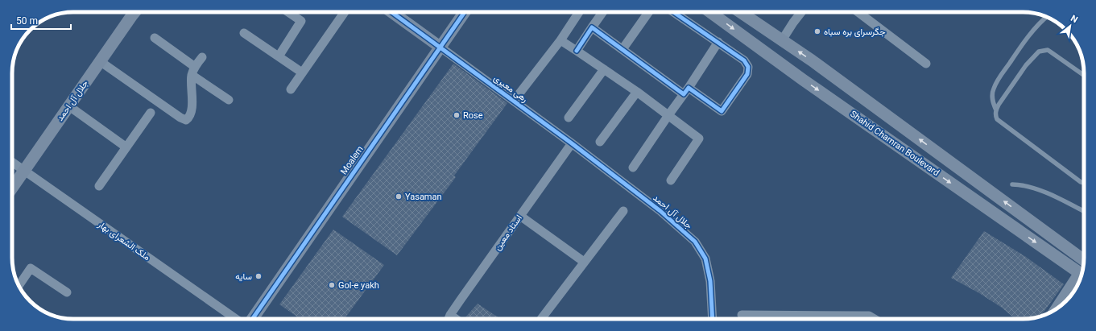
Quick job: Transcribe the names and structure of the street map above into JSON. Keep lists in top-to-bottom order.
{
  "streets": {
    "main road": ["جلال آل احمد", "Shahid Chamran Boulevard", "Moalem"],
    "street": ["رهی معیری", "استاد معین", "ملک الشعرای بهار"]
  },
  "crossings": [
    ["رهی معیری", "جلال آل احمد"],
    ["رهی معیری", "Moalem"],
    ["رهی معیری", "استاد معین"],
    ["جلال آل احمد", "استاد معین"],
    ["جلال آل احمد", "ملک الشعرای بهار"]
  ],
  "places": [
    "جگرسرای بره سباه",
    "Rose",
    "Yasaman",
    "سایه",
    "Gol-e yakh"
  ],
  "scale_bar": "50 m",
  "north": "top right"
}
